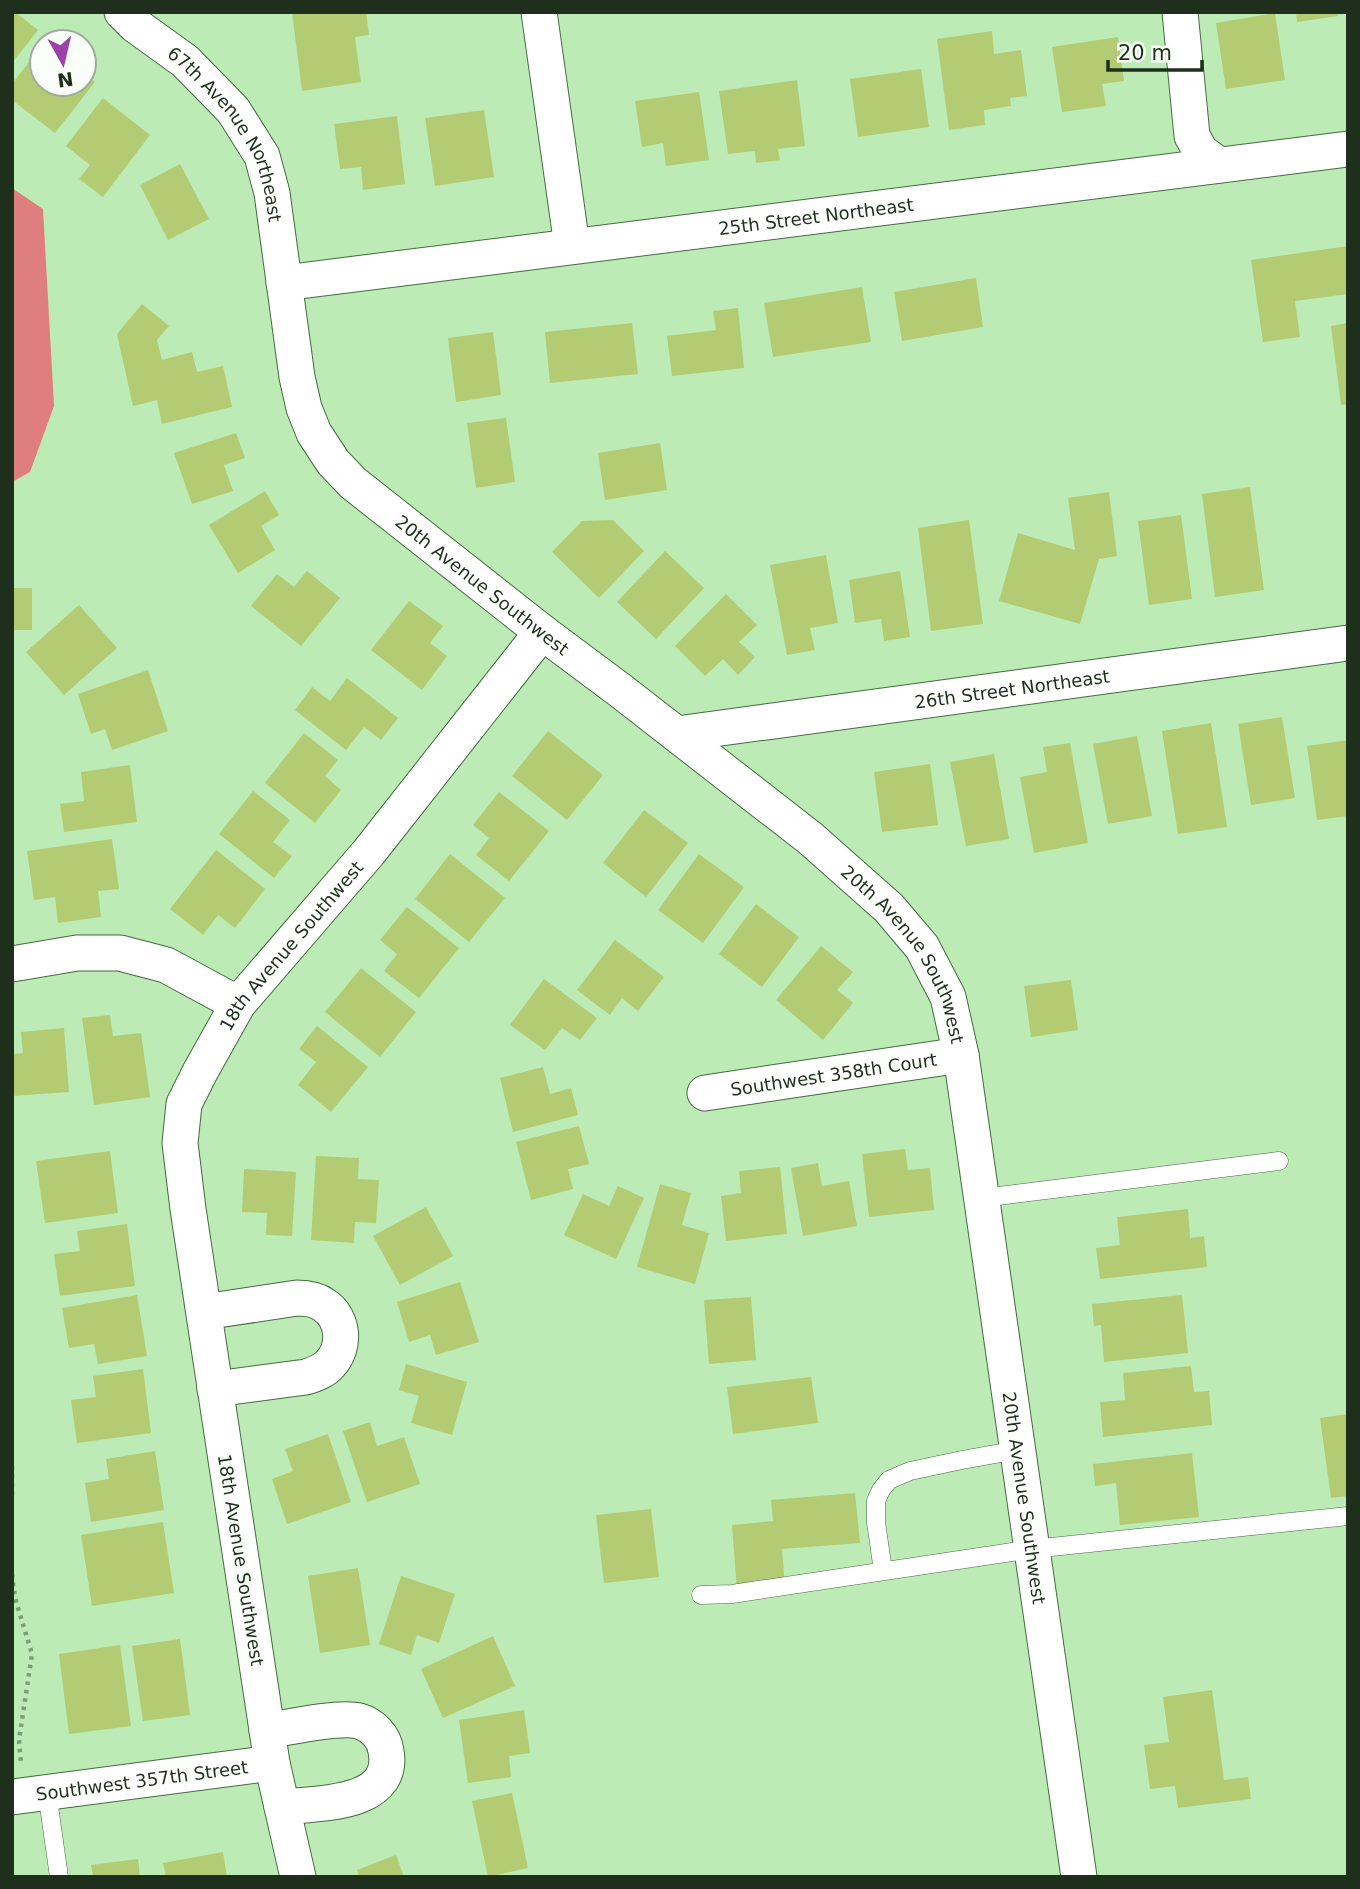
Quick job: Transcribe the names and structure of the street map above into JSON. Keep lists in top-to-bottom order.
{
  "streets": {
    "street": [
      "67th Avenue Northeast",
      "25th Street Northeast",
      "20th Avenue Southwest",
      "26th Street Northeast",
      "18th Avenue Southwest",
      "Southwest 358th Court",
      "Southwest 357th Street"
    ]
  },
  "crossings": [
    ["67th Avenue Northeast", "25th Street Northeast"],
    ["67th Avenue Northeast", "20th Avenue Southwest"],
    ["25th Street Northeast", "20th Avenue Southwest"],
    ["20th Avenue Southwest", "26th Street Northeast"],
    ["20th Avenue Southwest", "18th Avenue Southwest"],
    ["20th Avenue Southwest", "Southwest 358th Court"],
    ["18th Avenue Southwest", "Southwest 357th Street"]
  ],
  "scale_bar": "20 m",
  "north": "bottom"
}
